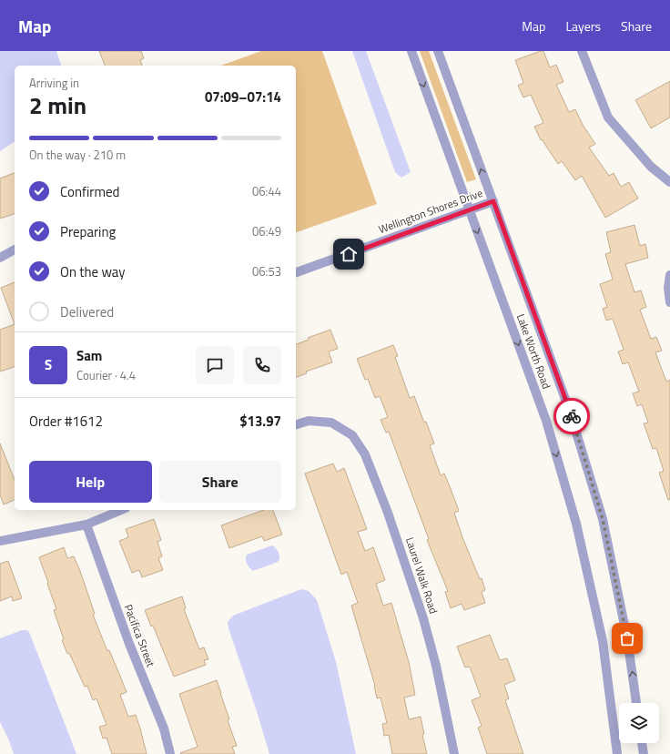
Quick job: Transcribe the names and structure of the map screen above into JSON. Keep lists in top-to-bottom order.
{
  "streets": {
    "street": [
      "Wellington Shores Drive",
      "Lake Worth Road",
      "Laurel Walk Road",
      "Pacifica Street"
    ]
  },
  "crossings": [
    ["Wellington Shores Drive", "Lake Worth Road"]
  ],
  "page": {
    "header": "Map",
    "nav": ["Map", "Layers", "Share"],
    "heading": ["2 min", "Arriving in", "07:09–07:14"],
    "panel": [
      "Sam",
      "Courier · 4.4",
      "Order #1612",
      "$13.97"
    ],
    "bar": "On the way · 210 m",
    "list": [
      ["Confirmed", "06:44"],
      ["Preparing", "06:49"],
      ["On the way", "06:53"],
      "Delivered"
    ],
    "round": "S",
    "buttons": ["Help", "Share"]
  }
}
